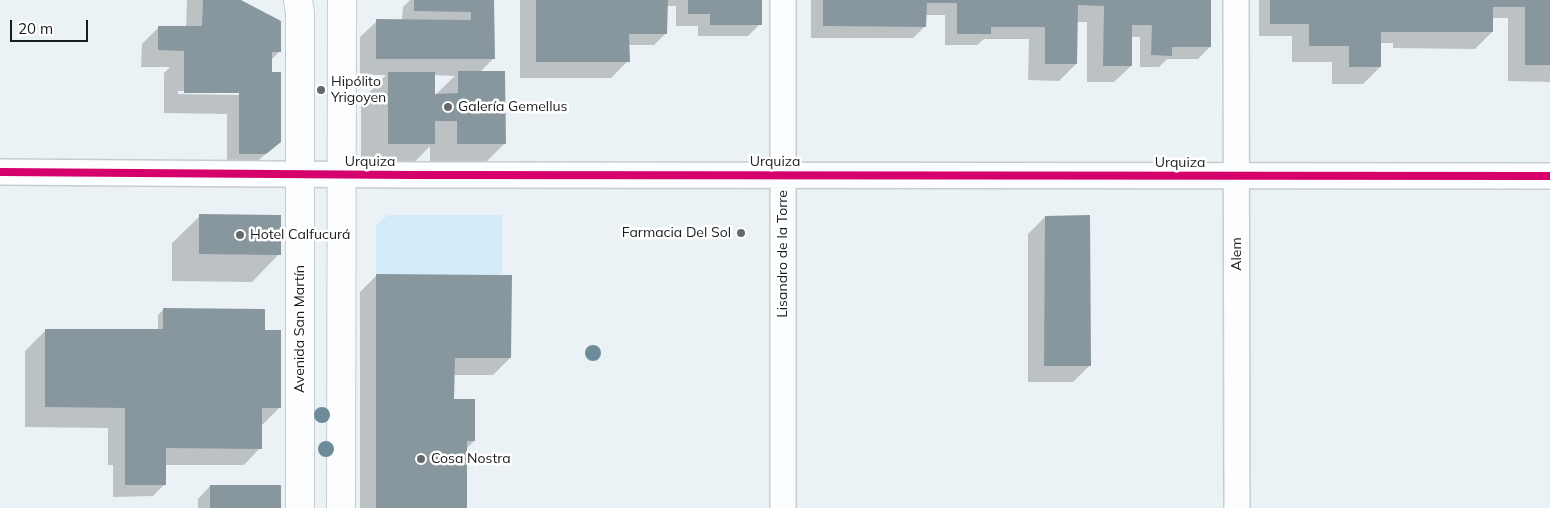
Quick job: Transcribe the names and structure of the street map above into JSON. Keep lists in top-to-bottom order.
{
  "streets": {
    "main road": ["Avenida San Martín"],
    "street": ["Urquiza", "Lisandro de la Torre", "Alem"]
  },
  "crossings": [
    ["Urquiza", "Lisandro de la Torre"],
    ["Urquiza", "Alem"],
    ["Urquiza", "Avenida San Martín"]
  ],
  "places": [
    "Hipólito Yrigoyen",
    "Galería Gemellus",
    "Farmacia Del Sol",
    "Hotel Calfucurá",
    "Cosa Nostra"
  ],
  "scale_bar": "20 m"
}
